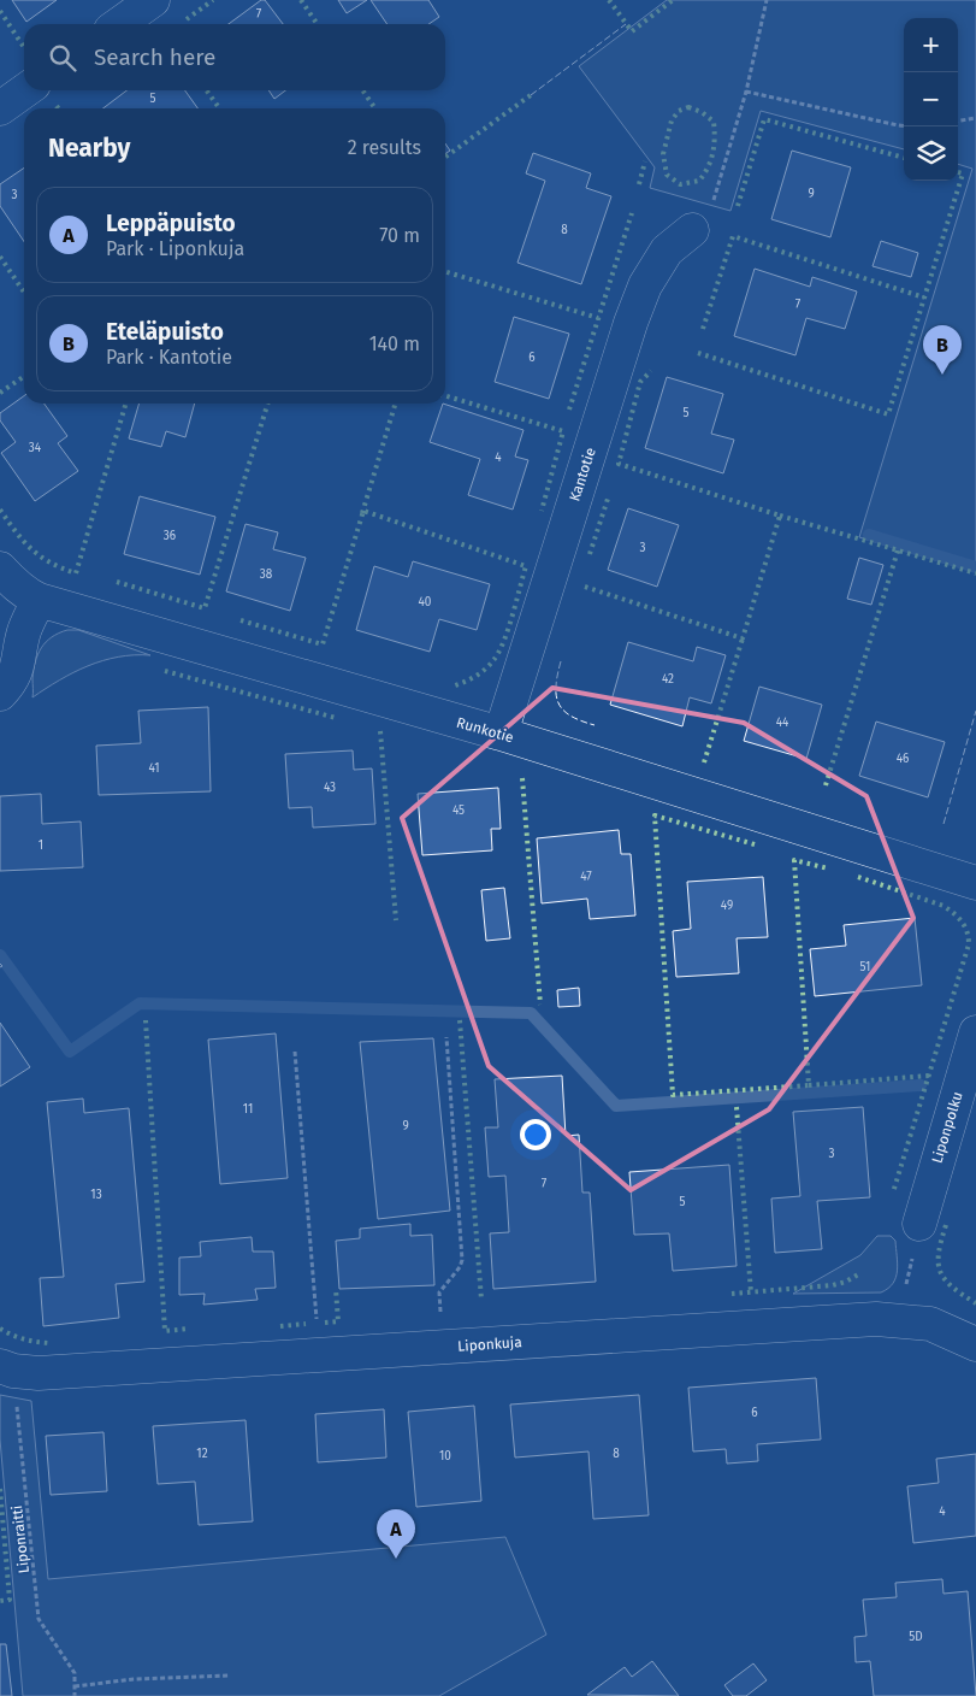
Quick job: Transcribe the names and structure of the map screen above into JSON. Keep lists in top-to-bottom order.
{
  "streets": {
    "street": [
      "Kantotie",
      "Runkotie",
      "Liponpolku",
      "Liponkuja"
    ],
    "path": ["Liponraitti"]
  },
  "crossings": [
    ["Kantotie", "Runkotie"],
    ["Liponkuja", "Liponraitti"]
  ],
  "house_numbers": [
    "7",
    "5",
    "9",
    "3",
    "8",
    "7",
    "6",
    "5",
    "34",
    "4",
    "36",
    "3",
    "38",
    "40",
    "42",
    "44",
    "46",
    "41",
    "43",
    "45",
    "1",
    "47",
    "49",
    "51",
    "11",
    "9",
    "3",
    "7",
    "13",
    "5",
    "6",
    "12",
    "8",
    "10",
    "4",
    "5D"
  ],
  "page": {
    "map_buttons": ["+", "−"],
    "search": "Search here",
    "heading": ["Nearby", "2 results"],
    "list": [
      {
        "mark": "A",
        "name": "Leppäpuisto",
        "note": "Park · Liponkuja",
        "value": "70 m"
      },
      {
        "mark": "B",
        "name": "Eteläpuisto",
        "note": "Park · Kantotie",
        "value": "140 m"
      }
    ],
    "pins": ["B", "A"]
  }
}
